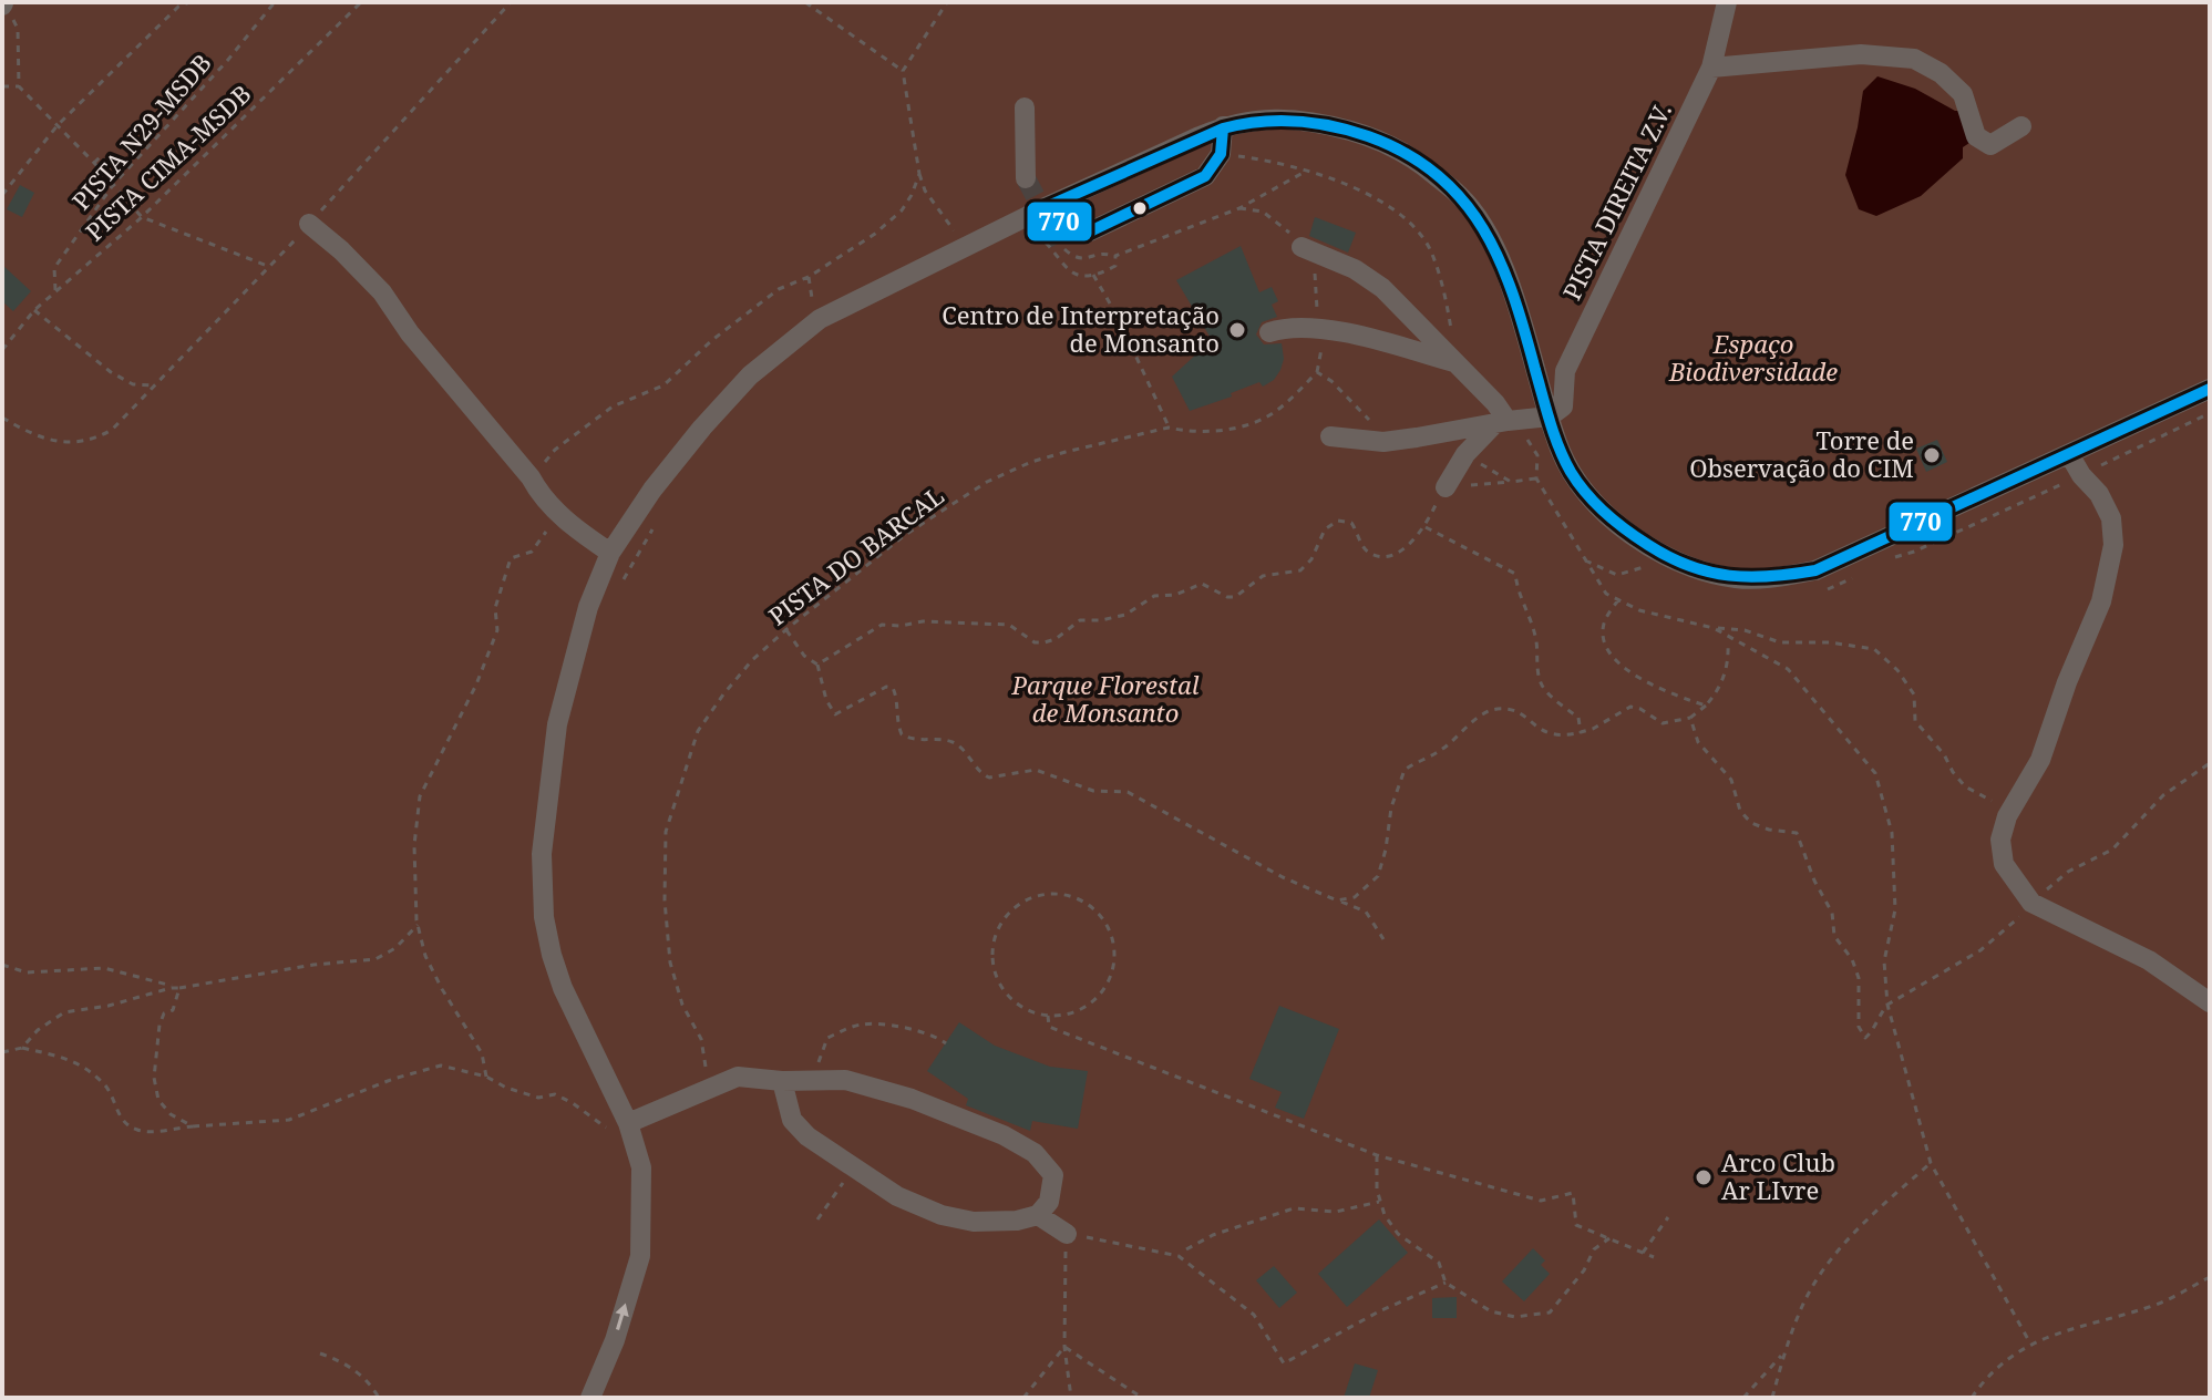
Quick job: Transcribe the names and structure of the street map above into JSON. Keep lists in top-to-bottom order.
{
  "streets": {
    "street": ["PISTA DIREITA Z.V."],
    "path": ["PISTA N29-MSDB", "PISTA CIMA-MSDB", "PISTA DO BARCAL"]
  },
  "crossings": [
    ["PISTA N29-MSDB", "PISTA CIMA-MSDB"]
  ],
  "parks": ["Espaço Biodiversidade", "Parque Florestal de Monsanto"],
  "places": ["Centro de Interpretação de Monsanto", "Torre de Observação do CIM", "Arco Club Ar LIvre"],
  "lines": ["transit line 770"]
}
